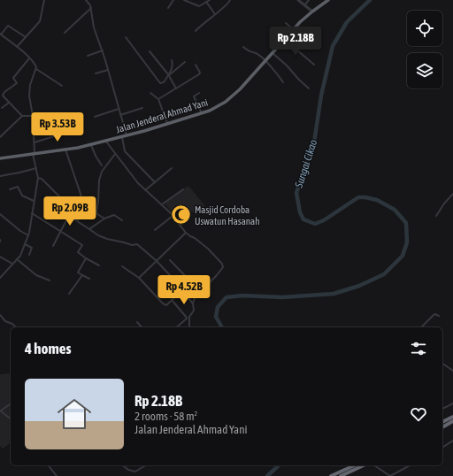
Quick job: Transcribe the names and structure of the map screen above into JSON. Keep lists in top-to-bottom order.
{
  "streets": {
    "highway": ["Jalan Jenderal Ahmad Yani"]
  },
  "water": ["Sungai Cikao"],
  "places": {
    "mosque": ["Masjid Cordoba Uswatun Hasanah"]
  },
  "page": {
    "price": [
      "Rp 2.18B",
      "Rp 3.53B",
      "Rp 2.09B",
      "Rp 4.52B"
    ],
    "heading": "4 homes",
    "list": [
      {
        "name": "Rp 2.18B",
        "note": "2 rooms · 58 m² · Jalan Jenderal Ahmad Yani"
      }
    ]
  }
}
